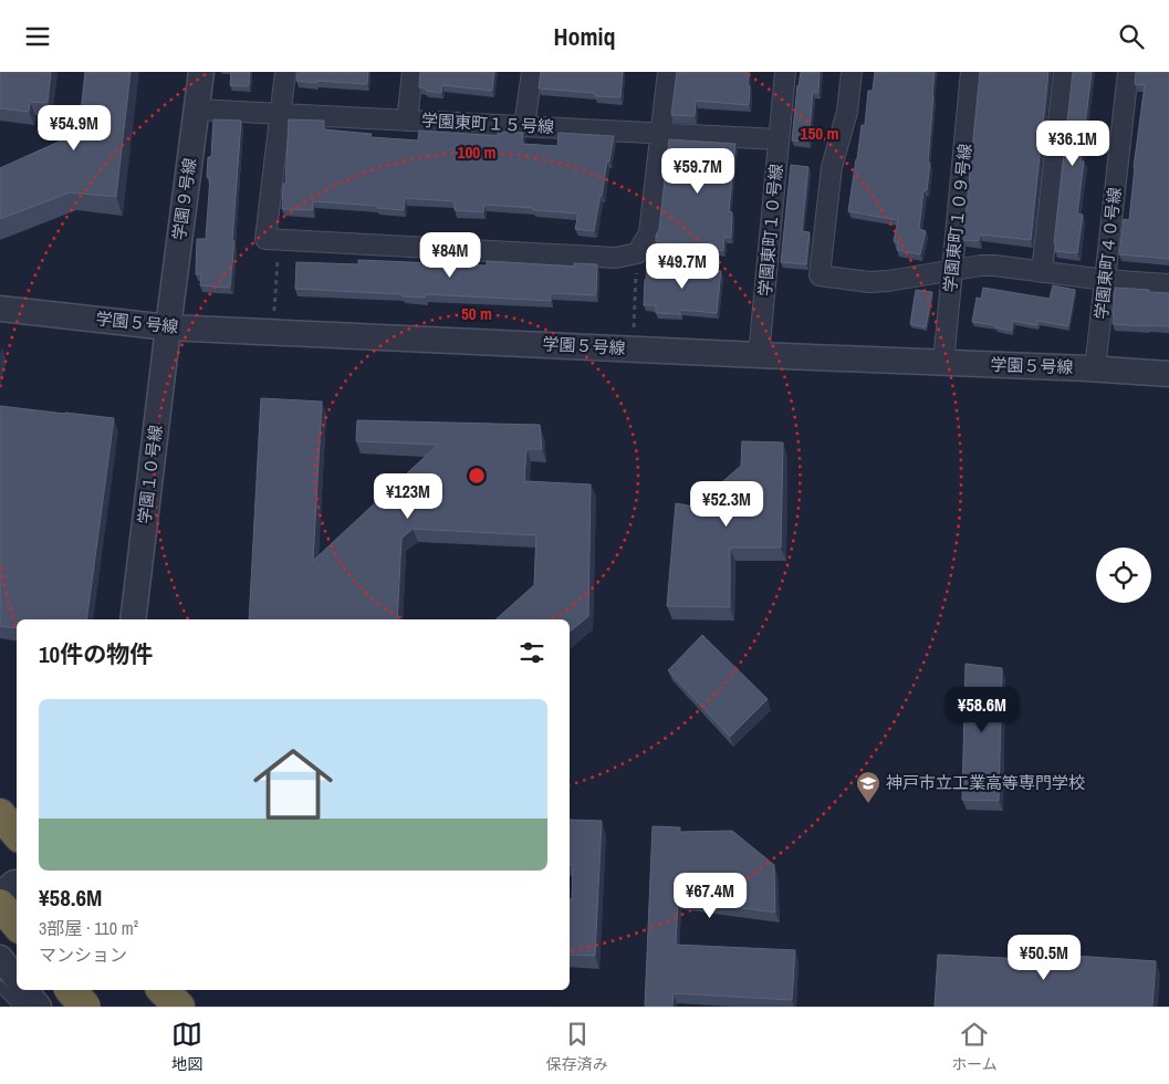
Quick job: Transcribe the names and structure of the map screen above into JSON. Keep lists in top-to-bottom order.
{
  "streets": {
    "street": [
      "学園東町１５号線",
      "学園９号線",
      "学園東町１０９号線",
      "学園東町１０号線",
      "学園東町４０号線",
      "学園５号線",
      "学園１０号線"
    ]
  },
  "crossings": [
    ["学園東町１５号線", "学園９号線"],
    ["学園東町１５号線", "学園東町１０号線"],
    ["学園９号線", "学園５号線"],
    ["学園９号線", "学園１０号線"],
    ["学園東町１０９号線", "学園５号線"],
    ["学園東町１０号線", "学園５号線"],
    ["学園東町４０号線", "学園５号線"],
    ["学園５号線", "学園１０号線"]
  ],
  "places": {
    "school or university": ["神戸市立工業高等専門学校"]
  },
  "page": {
    "header": "Homiq",
    "price": [
      "¥54.9M",
      "¥36.1M",
      "¥59.7M",
      "¥84M",
      "¥49.7M",
      "¥123M",
      "¥52.3M",
      "¥58.6M",
      "¥67.4M",
      "¥50.5M"
    ],
    "heading": "10件の物件",
    "list": [
      {
        "name": "¥58.6M",
        "note": "3部屋 · 110 m² · マンション"
      }
    ],
    "tabs": ["地図", "保存済み", "ホーム"]
  },
  "rings": ["150 m", "100 m", "50 m"]
}
